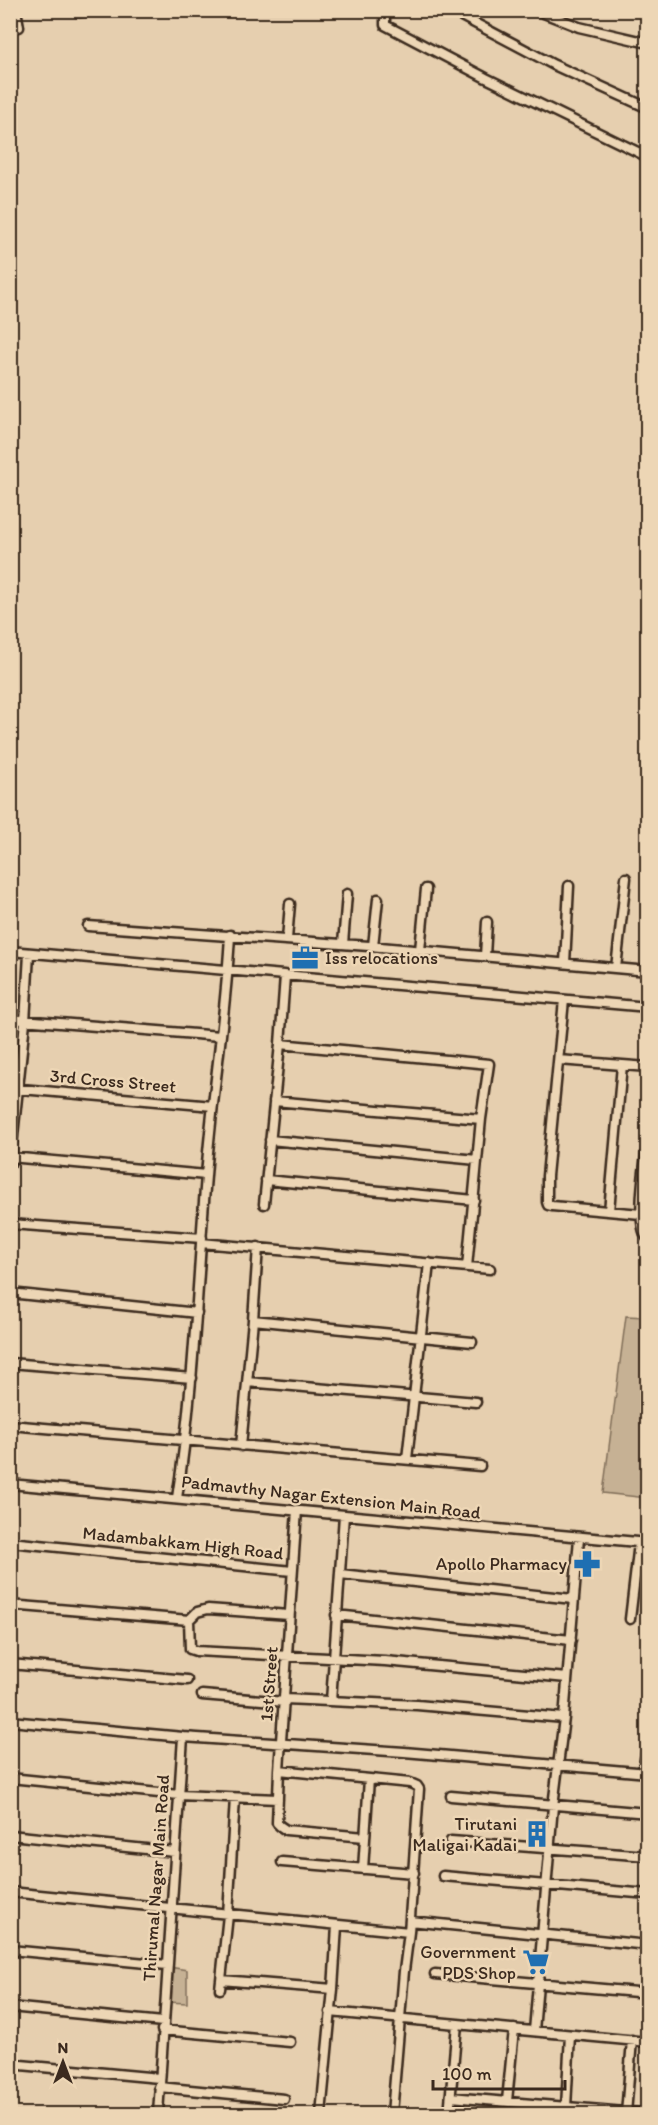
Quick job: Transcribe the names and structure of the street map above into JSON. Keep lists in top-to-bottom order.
{
  "streets": {
    "street": [
      "3rd Cross Street",
      "Padmavthy Nagar Extension Main Road",
      "Madambakkam High Road",
      "1st Street",
      "Thirumal Nagar Main Road"
    ]
  },
  "crossings": [
    ["Padmavthy Nagar Extension Main Road", "Madambakkam High Road"],
    ["Madambakkam High Road", "1st Street"]
  ],
  "places": {
    "office": ["Iss relocations"],
    "pharmacy": ["Apollo Pharmacy"],
    "building": ["Tirutani Maligai Kadai"],
    "supermarket": ["Government PDS Shop"]
  },
  "scale_bar": "100 m",
  "north": "top"
}
